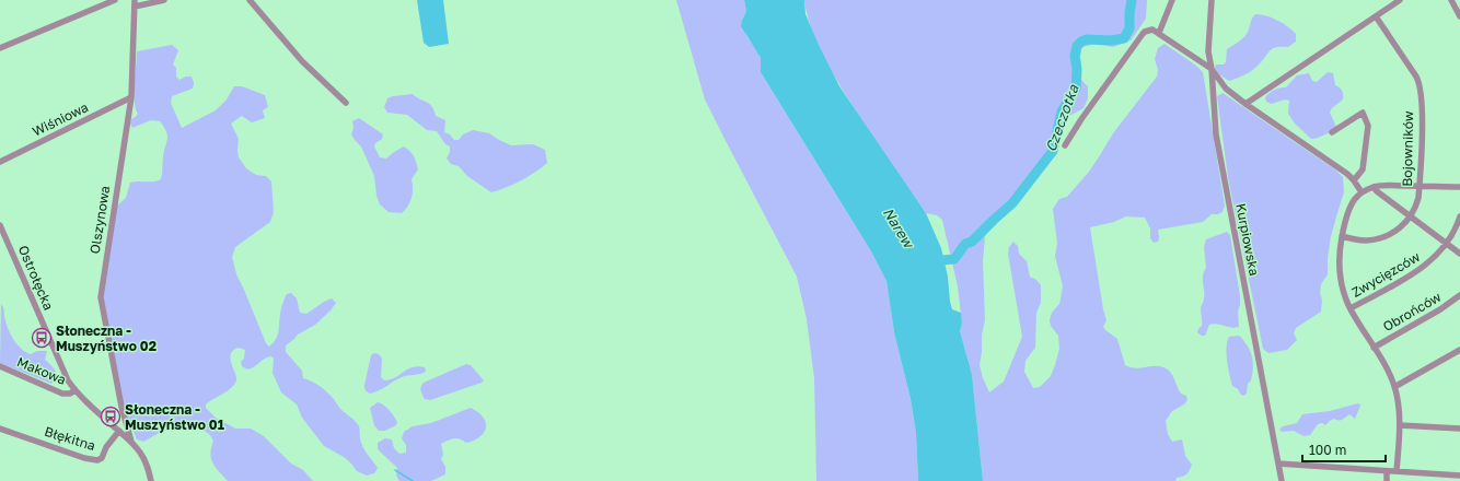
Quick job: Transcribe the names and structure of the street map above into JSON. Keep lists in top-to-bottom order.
{
  "streets": {
    "street": [
      "Wiśniowa",
      "Bojowników",
      "Olszynowa",
      "Kurpiowska",
      "Zwycięzców",
      "Ostrołęcka",
      "Obrońców",
      "Makowa",
      "Błękitna"
    ]
  },
  "crossings": [
    ["Wiśniowa", "Olszynowa"],
    ["Olszynowa", "Ostrołęcka"],
    ["Ostrołęcka", "Makowa"],
    ["Ostrołęcka", "Błękitna"]
  ],
  "water": ["Czeczotka", "Narew"],
  "places": {
    "bus stop": ["Słoneczna - Muszyństwo 02", "Słoneczna - Muszyństwo 01"]
  },
  "scale_bar": "100 m"
}
